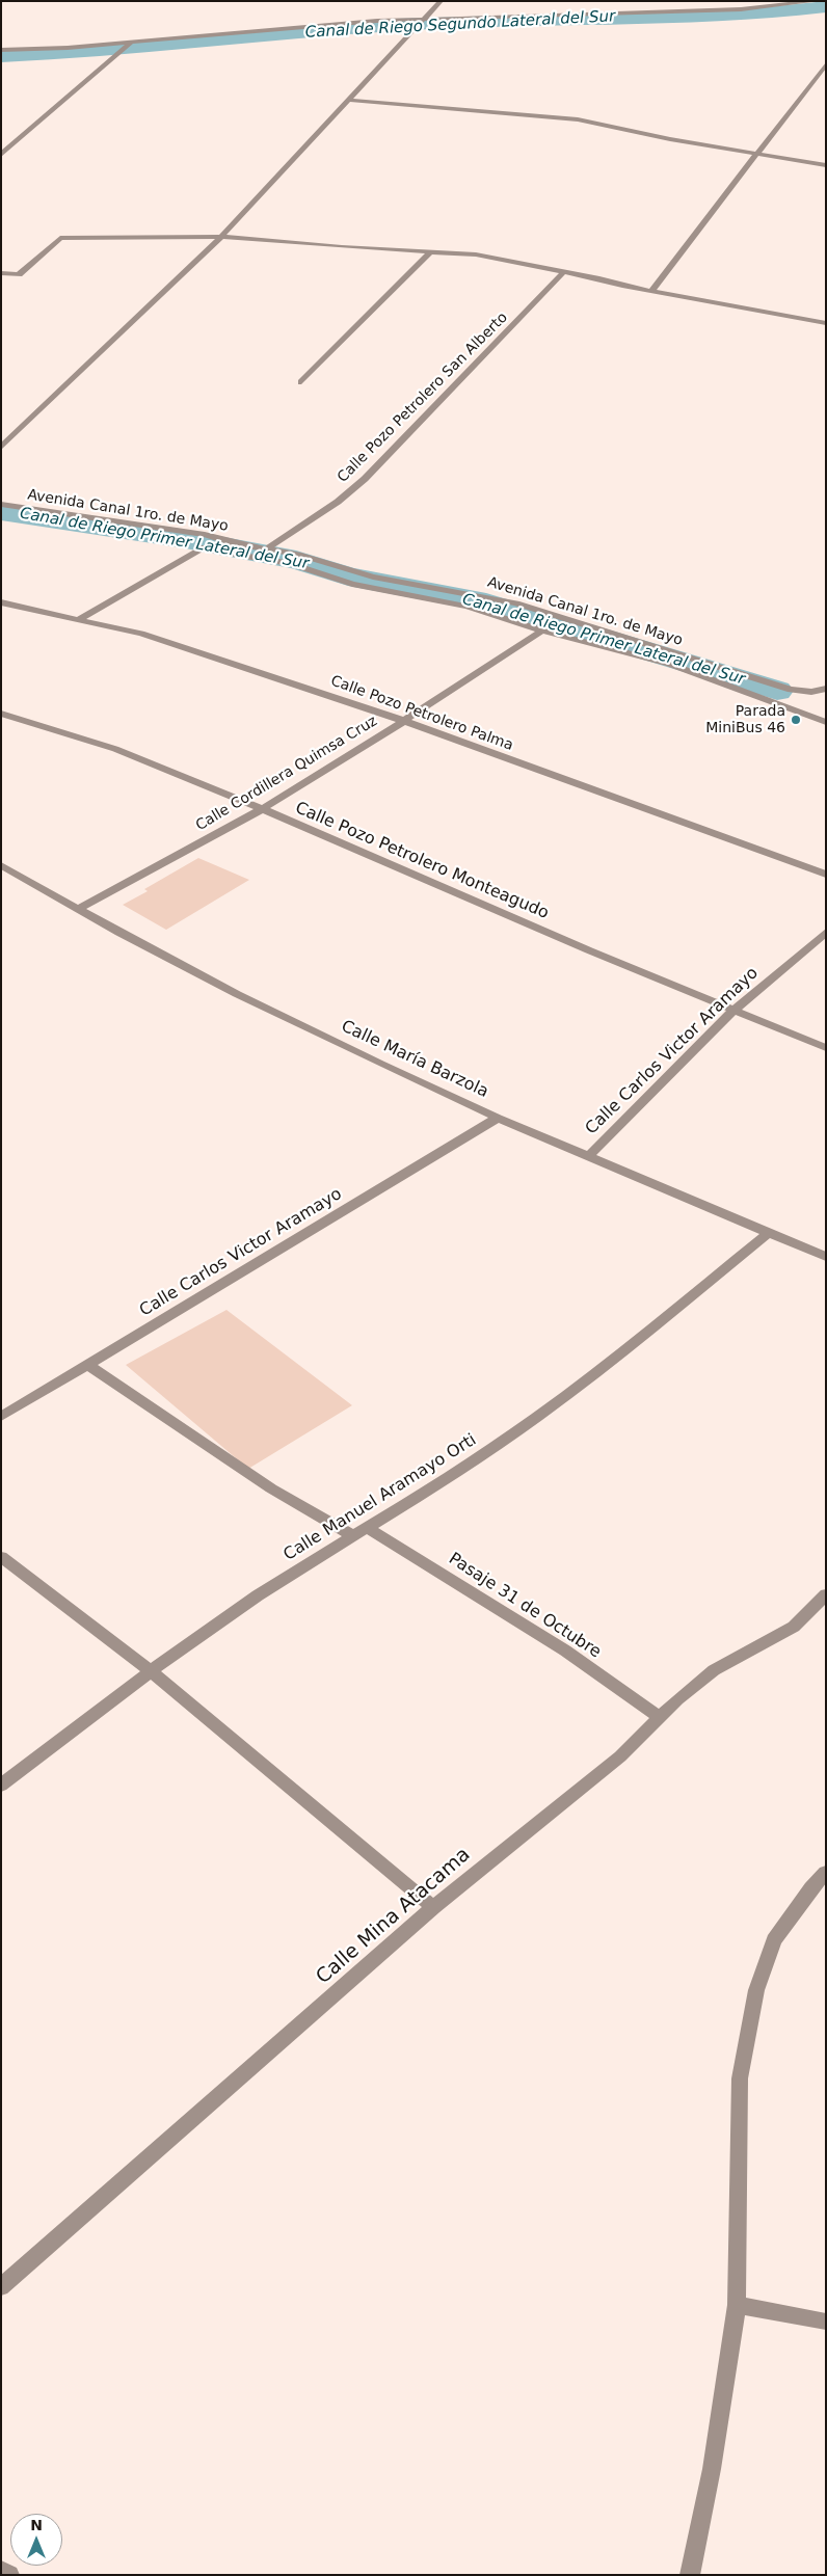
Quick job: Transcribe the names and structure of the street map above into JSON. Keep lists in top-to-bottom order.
{
  "streets": {
    "street": [
      "Calle Pozo Petrolero San Alberto",
      "Avenida Canal 1ro. de Mayo",
      "Calle Pozo Petrolero Palma",
      "Calle Cordillera Quimsa Cruz",
      "Calle Pozo Petrolero Monteagudo",
      "Calle Carlos Victor Aramayo",
      "Calle María Barzola",
      "Calle Manuel Aramayo Orti",
      "Pasaje 31 de Octubre",
      "Calle Mina Atacama"
    ]
  },
  "crossings": [
    ["Calle Pozo Petrolero San Alberto", "Avenida Canal 1ro. de Mayo"],
    ["Calle Pozo Petrolero Palma", "Calle Cordillera Quimsa Cruz"],
    ["Calle Cordillera Quimsa Cruz", "Calle Pozo Petrolero Monteagudo"],
    ["Calle Cordillera Quimsa Cruz", "Calle María Barzola"],
    ["Calle Pozo Petrolero Monteagudo", "Calle Carlos Victor Aramayo"],
    ["Calle Carlos Victor Aramayo", "Calle María Barzola"],
    ["Calle María Barzola", "Calle Manuel Aramayo Orti"],
    ["Calle Manuel Aramayo Orti", "Pasaje 31 de Octubre"],
    ["Pasaje 31 de Octubre", "Calle Mina Atacama"]
  ],
  "water": ["Canal de Riego Segundo Lateral del Sur", "Canal de Riego Primer Lateral del Sur"],
  "places": ["Parada MiniBus 46"],
  "north": "top"
}
